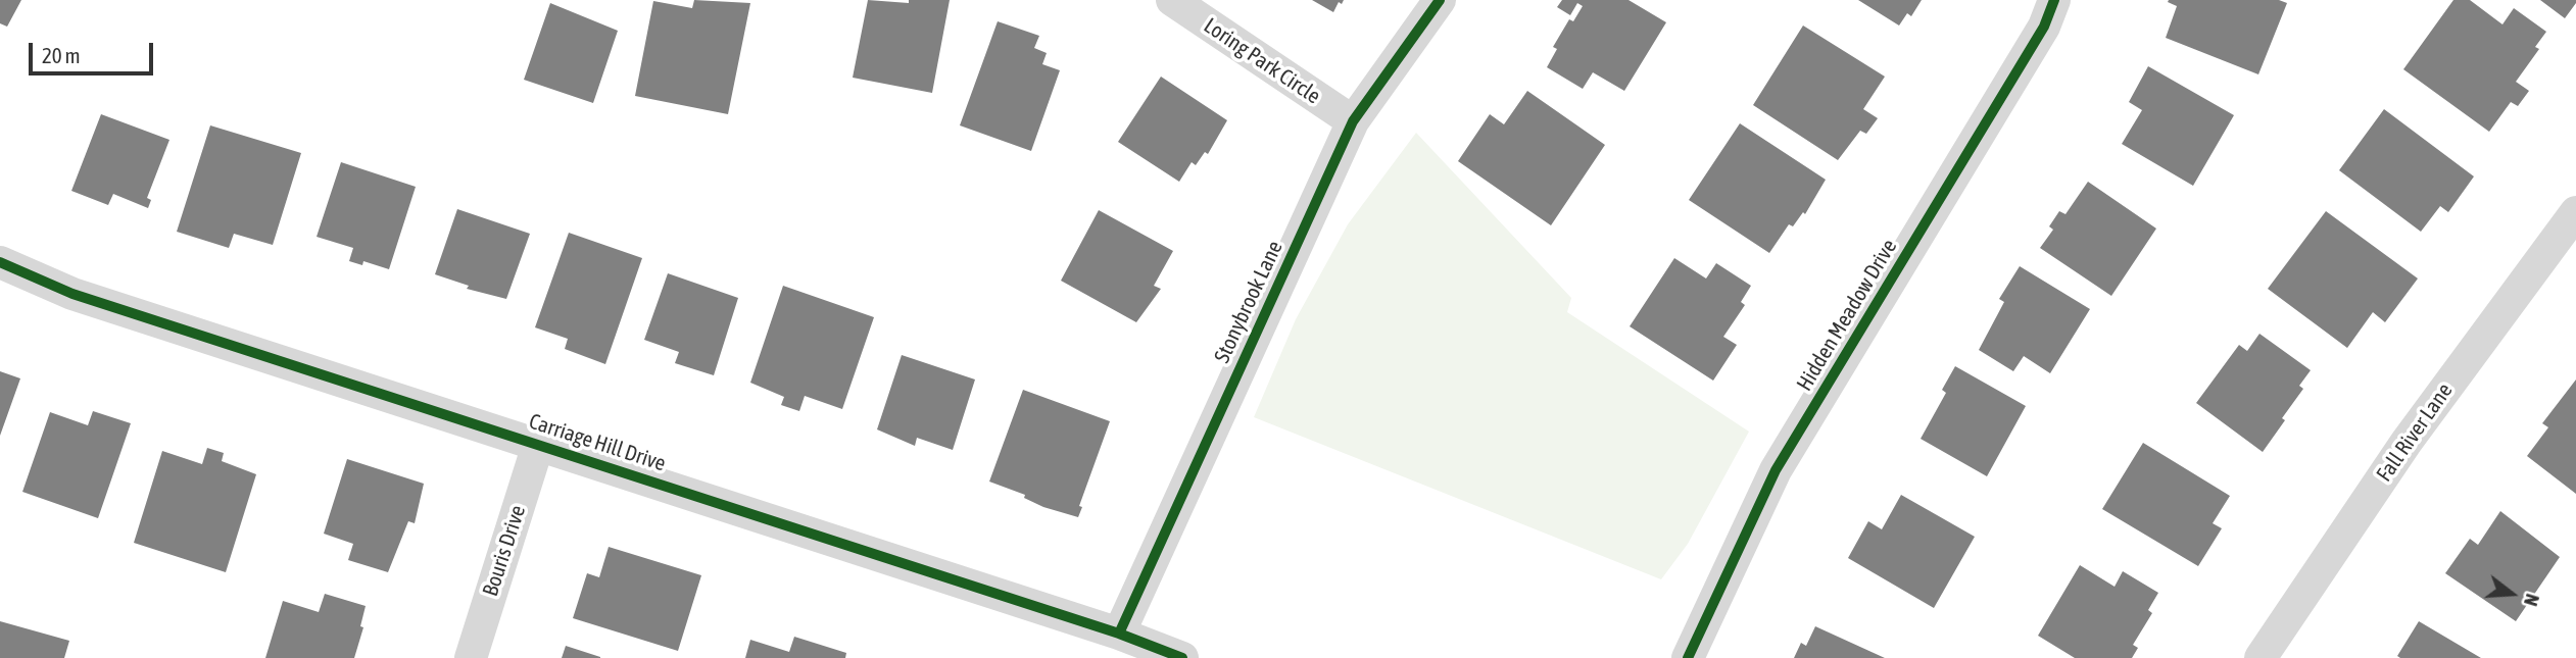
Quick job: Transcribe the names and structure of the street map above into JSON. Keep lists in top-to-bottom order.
{
  "streets": {
    "street": [
      "Loring Park Circle",
      "Stonybrook Lane",
      "Hidden Meadow Drive",
      "Fall River Lane",
      "Carriage Hill Drive",
      "Bouris Drive"
    ]
  },
  "crossings": [
    ["Loring Park Circle", "Stonybrook Lane"],
    ["Stonybrook Lane", "Carriage Hill Drive"],
    ["Carriage Hill Drive", "Bouris Drive"]
  ],
  "scale_bar": "20 m",
  "north": "right"
}
